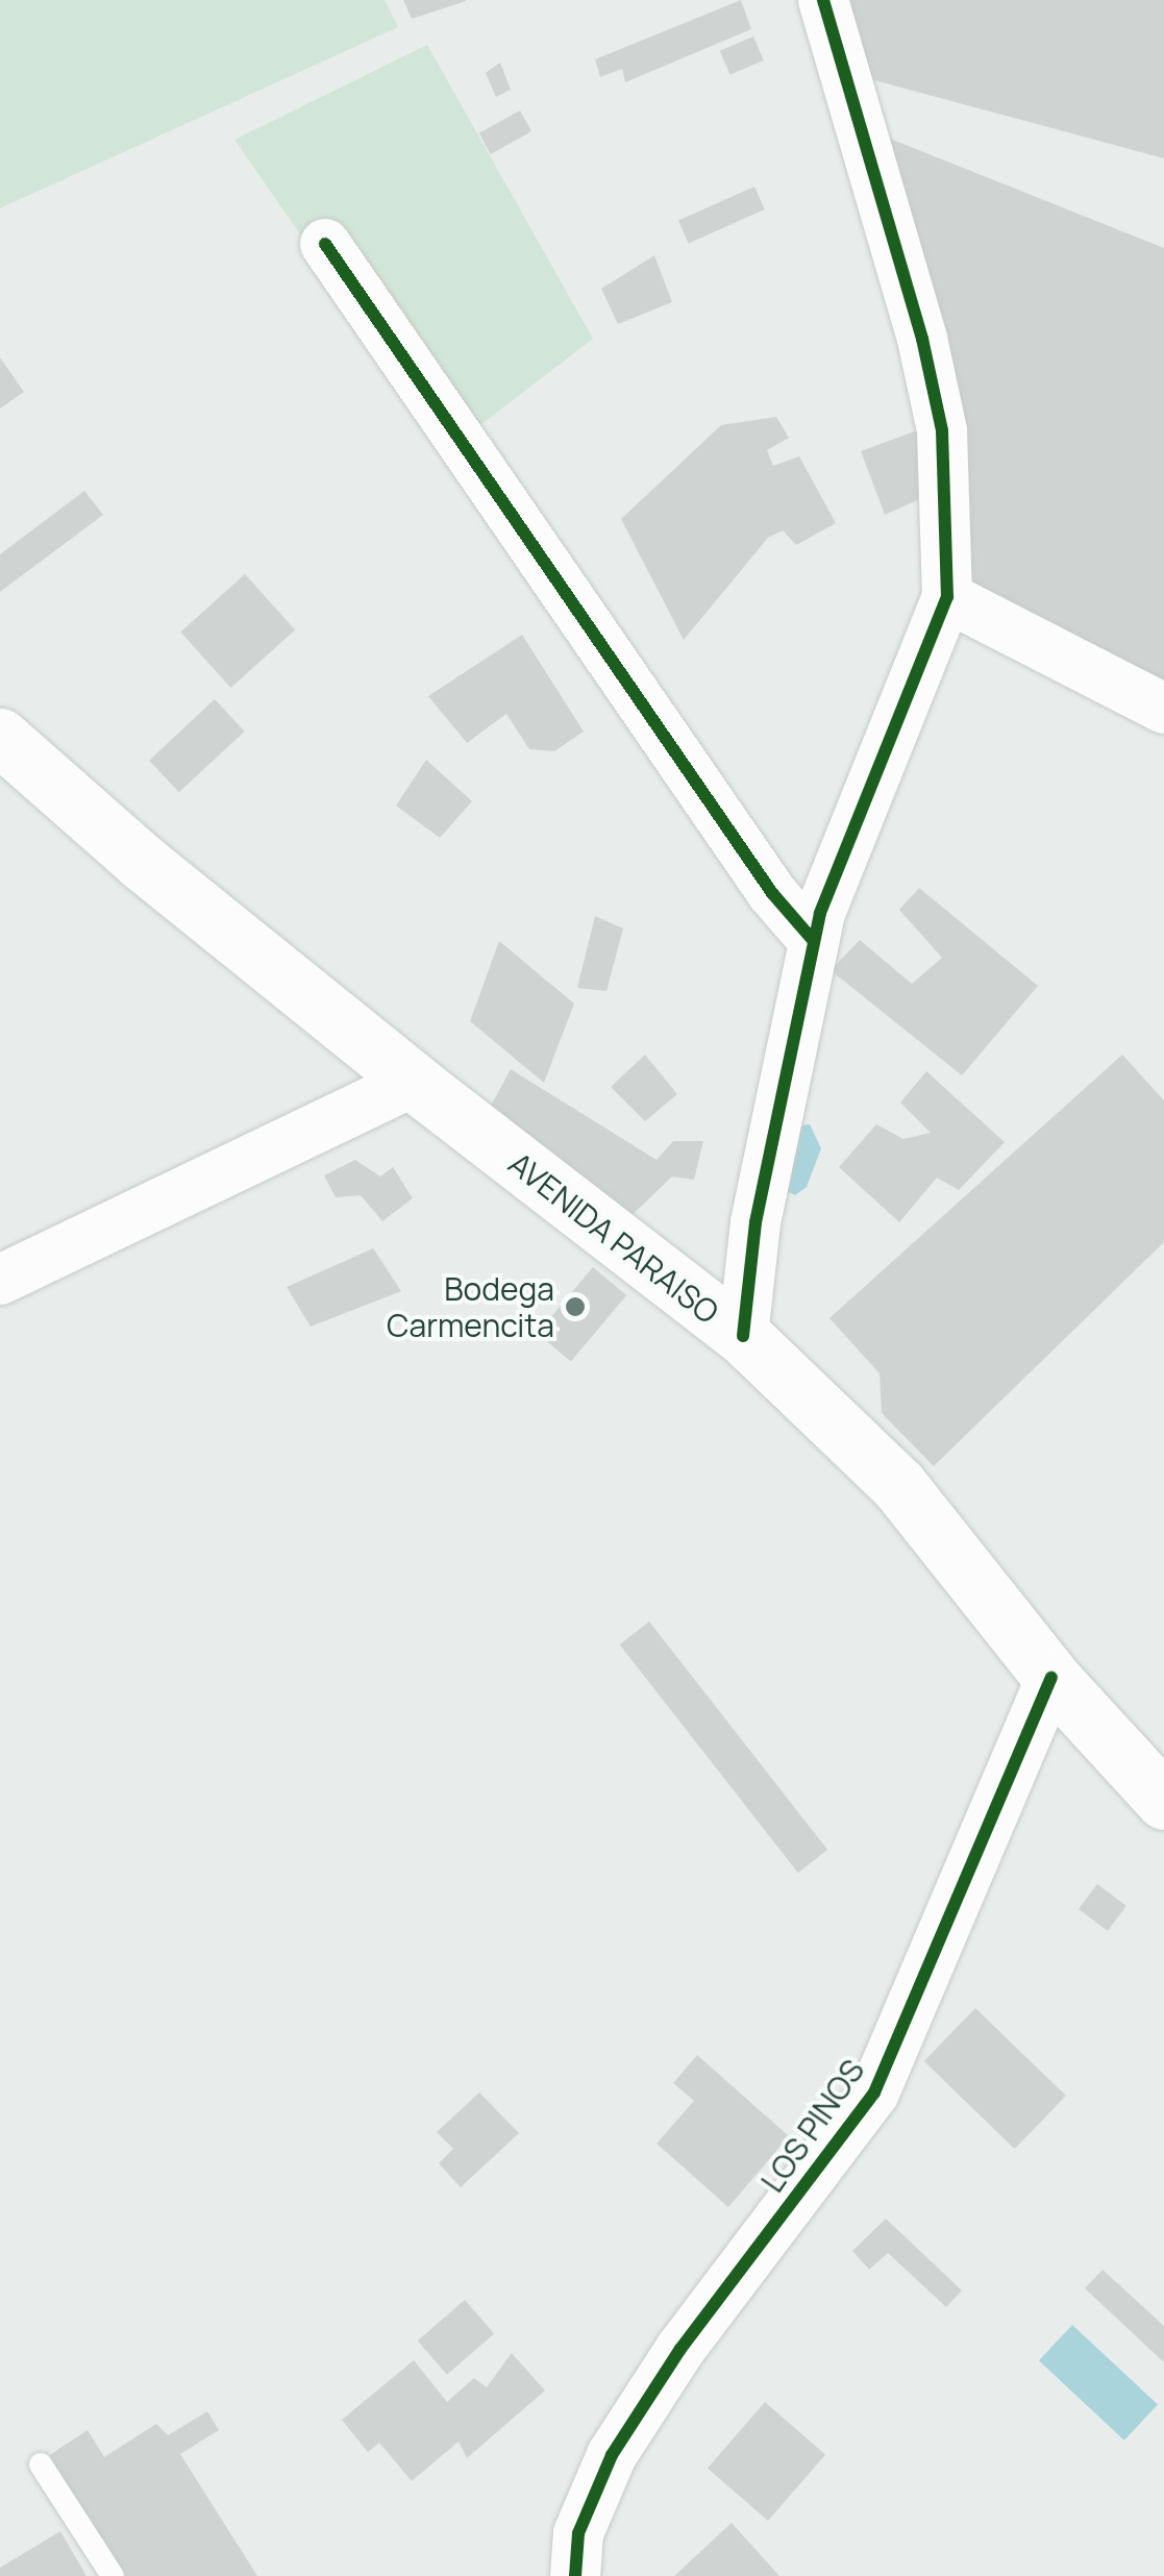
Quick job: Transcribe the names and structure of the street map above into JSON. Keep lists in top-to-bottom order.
{
  "streets": {
    "main road": ["AVENIDA PARAISO"],
    "street": ["LOS PINOS"]
  },
  "crossings": [
    ["AVENIDA PARAISO", "LOS PINOS"]
  ],
  "places": ["Bodega Carmencita"]
}
